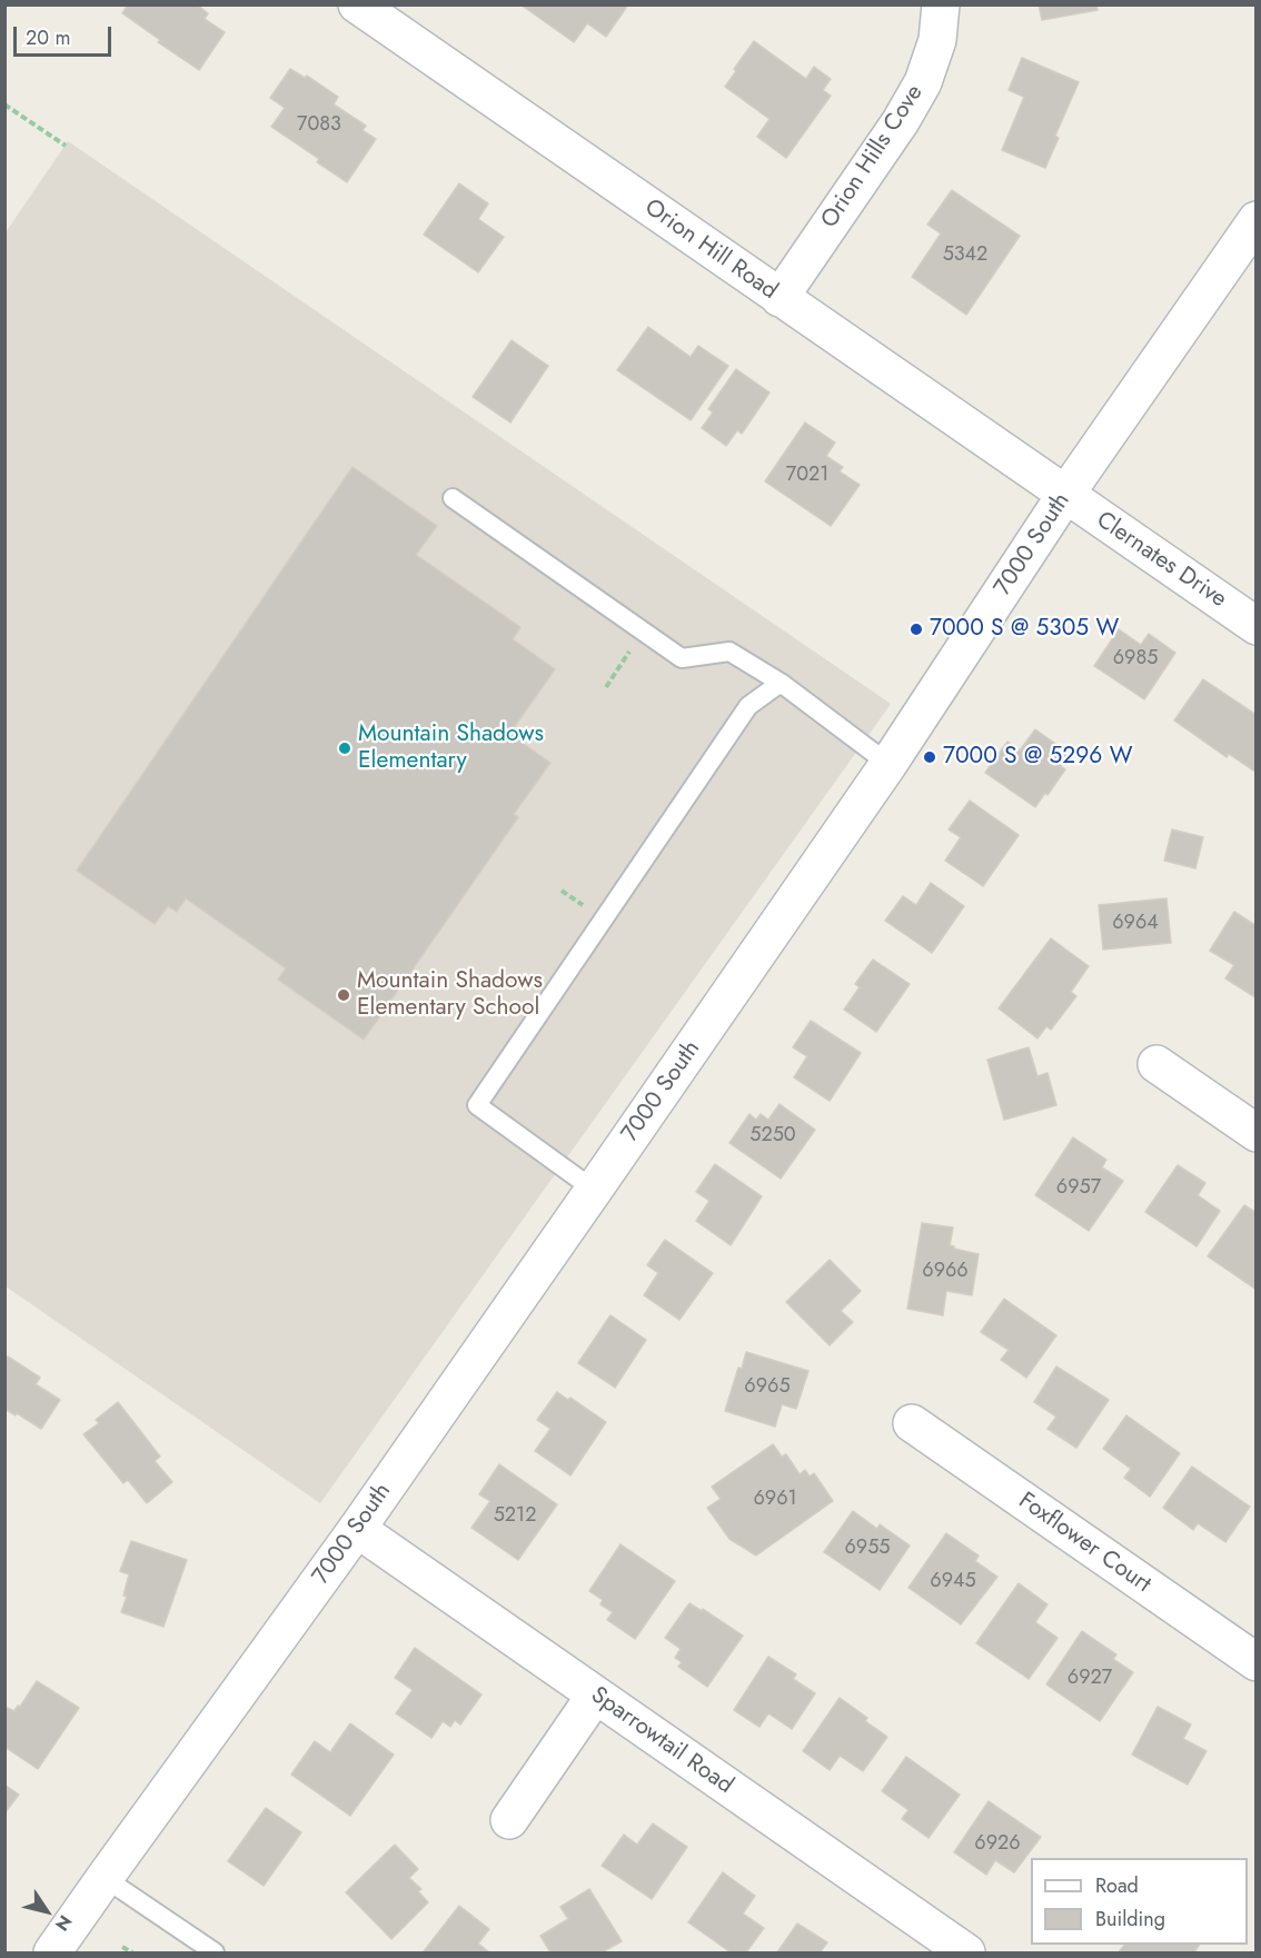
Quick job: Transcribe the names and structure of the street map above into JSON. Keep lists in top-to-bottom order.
{
  "streets": {
    "street": [
      "Orion Hills Cove",
      "Orion Hill Road",
      "7000 South",
      "Clernates Drive",
      "Foxflower Court",
      "Sparrowtail Road"
    ]
  },
  "crossings": [
    ["Orion Hills Cove", "Orion Hill Road"],
    ["Orion Hill Road", "7000 South"],
    ["Orion Hill Road", "Clernates Drive"],
    ["7000 South", "Clernates Drive"],
    ["7000 South", "Sparrowtail Road"]
  ],
  "places": [
    "7000 S @ 5305 W",
    "Mountain Shadows Elementary",
    "7000 S @ 5296 W",
    "Mountain Shadows Elementary School"
  ],
  "house_numbers": [
    "7083",
    "5342",
    "7021",
    "6985",
    "6964",
    "5250",
    "6957",
    "6966",
    "6965",
    "6961",
    "5212",
    "6955",
    "6945",
    "6927",
    "6926"
  ],
  "legend": ["Road", "Building"],
  "scale_bar": "20 m",
  "north": "bottom right"
}
